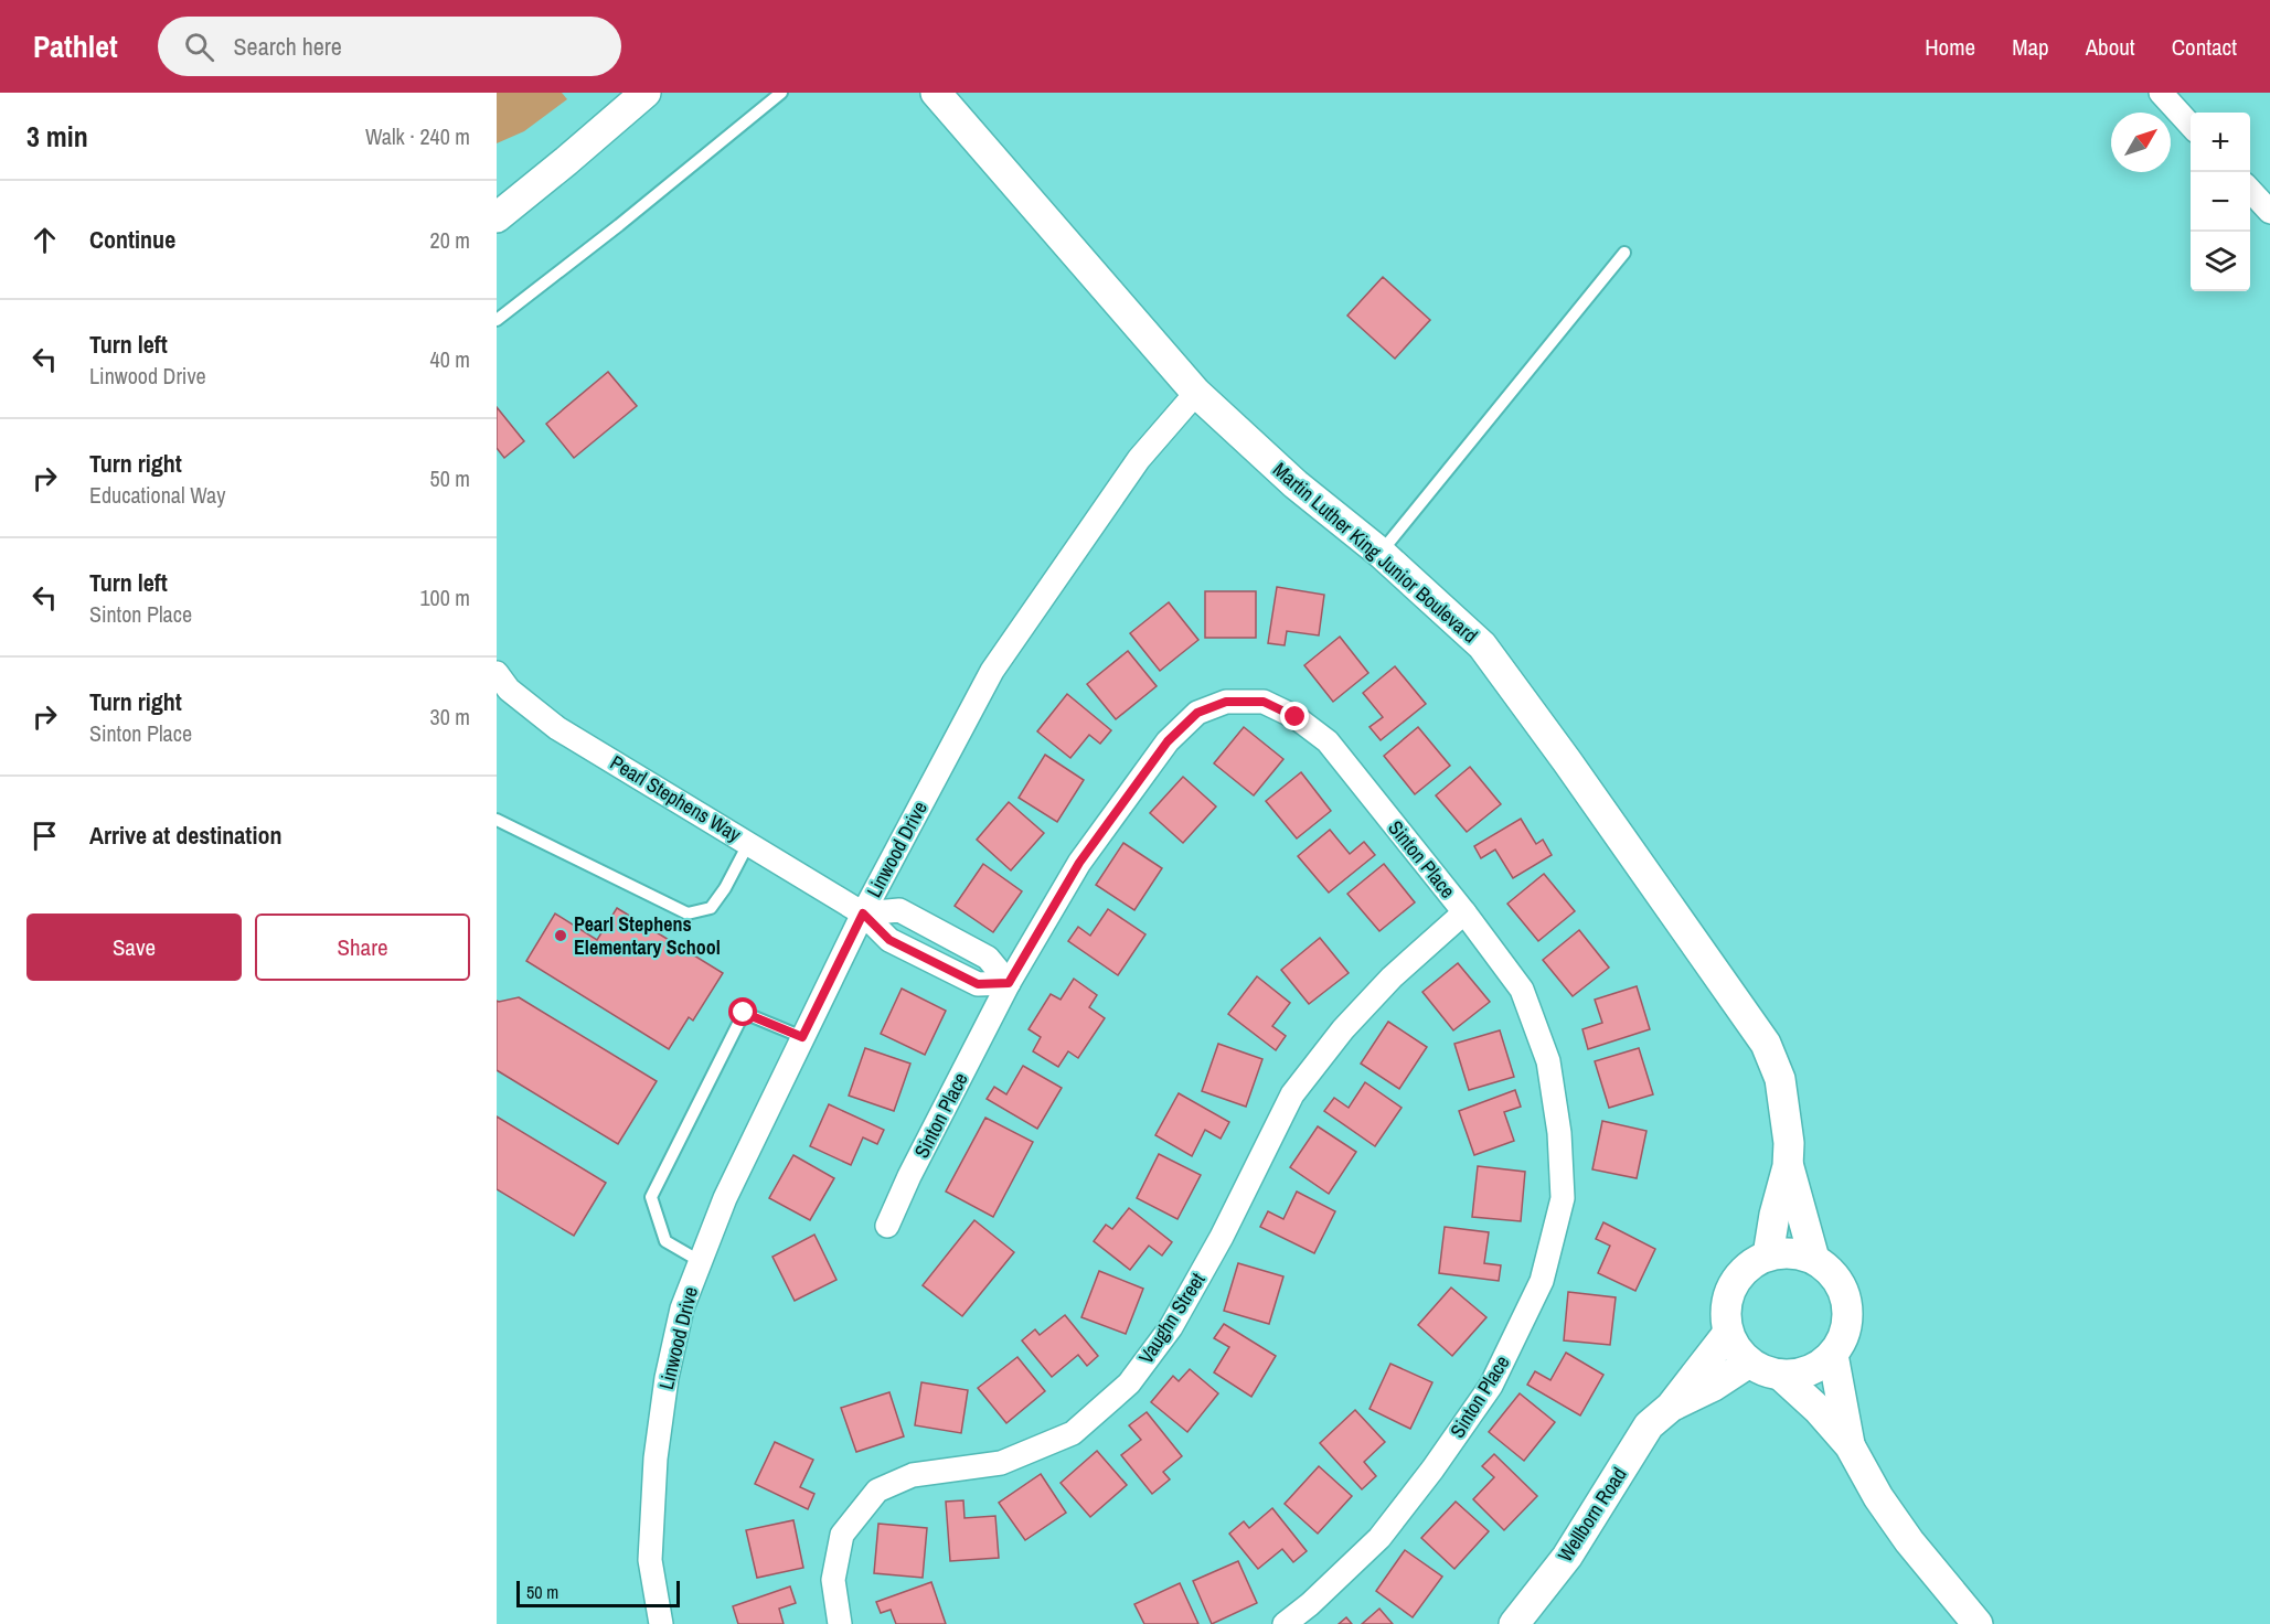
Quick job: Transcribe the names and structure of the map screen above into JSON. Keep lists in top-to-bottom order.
{
  "streets": {
    "street": [
      "Martin Luther King Junior Boulevard",
      "Pearl Stephens Way",
      "Linwood Drive",
      "Sinton Place",
      "Vaughn Street",
      "Wellborn Road"
    ]
  },
  "crossings": [
    ["Martin Luther King Junior Boulevard", "Linwood Drive"],
    ["Pearl Stephens Way", "Linwood Drive"],
    ["Pearl Stephens Way", "Sinton Place"],
    ["Sinton Place", "Vaughn Street"]
  ],
  "places": ["Pearl Stephens Elementary School"],
  "scale_bar": "50 m",
  "north": "top right",
  "page": {
    "header": "Pathlet",
    "search": "Search here",
    "nav": [
      "Home",
      "Map",
      "About",
      "Contact"
    ],
    "heading": ["3 min", "Walk · 240 m"],
    "map_buttons": ["+", "−"],
    "list": [
      ["Continue", "20 m"],
      ["Turn left", "Linwood Drive", "40 m"],
      ["Turn right", "Educational Way", "50 m"],
      ["Turn left", "Sinton Place", "100 m"],
      ["Turn right", "Sinton Place", "30 m"],
      "Arrive at destination"
    ],
    "buttons": ["Save", "Share"],
    "scale": "50 m"
  }
}
